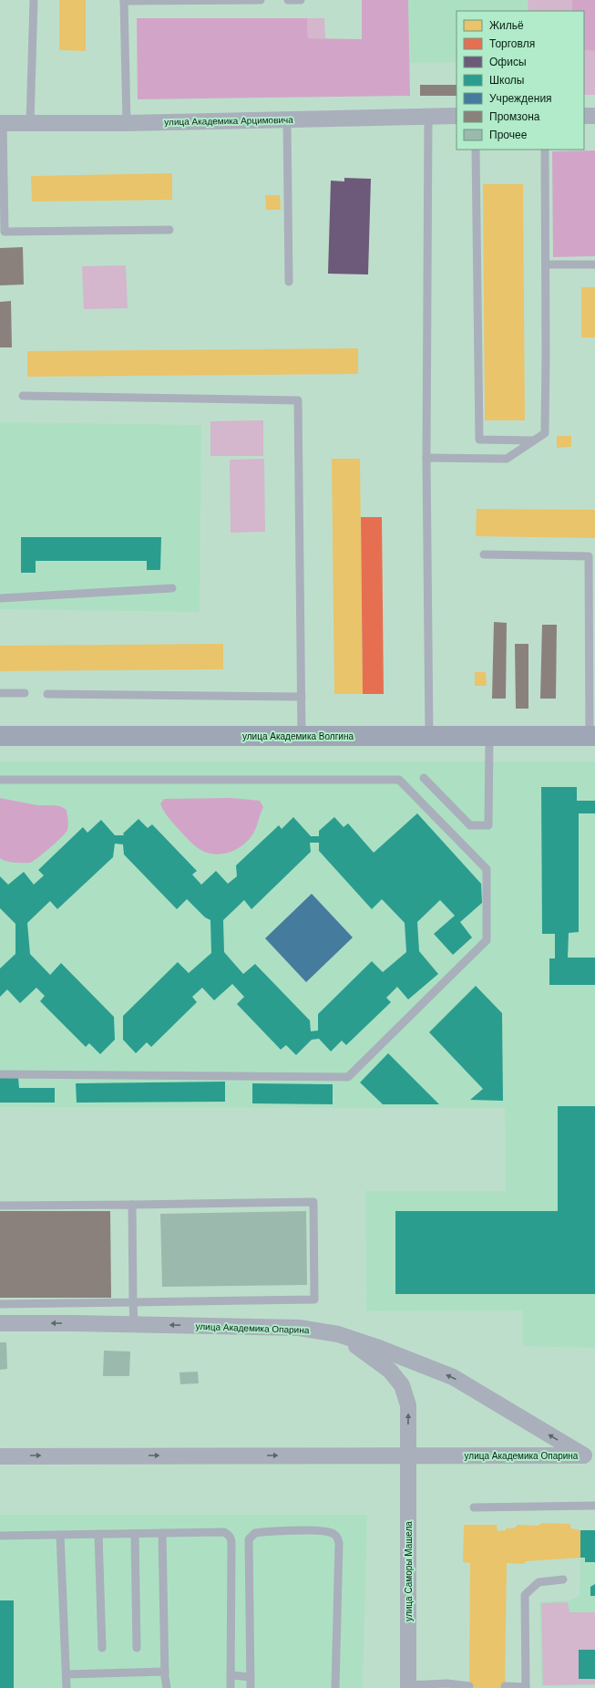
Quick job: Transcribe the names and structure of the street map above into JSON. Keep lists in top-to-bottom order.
{
  "streets": {
    "street": [
      "улица Академика Арцимовича",
      "улица Академика Волгина",
      "улица Академика Опарина",
      "улица Саморы Машела"
    ]
  },
  "crossings": [
    ["улица Академика Опарина", "улица Саморы Машела"]
  ],
  "one_way": ["улица Саморы Машела"],
  "legend": [
    "Жильё",
    "Торговля",
    "Офисы",
    "Школы",
    "Учреждения",
    "Промзона",
    "Прочее"
  ]
}
